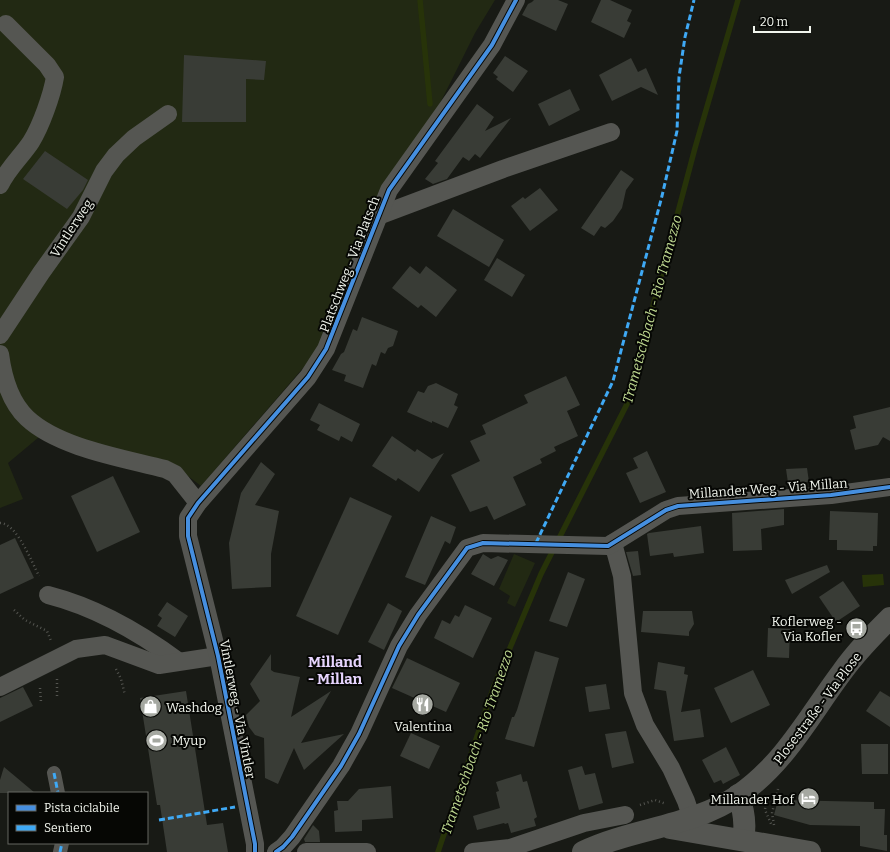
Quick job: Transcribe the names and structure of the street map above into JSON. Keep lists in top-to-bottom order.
{
  "streets": {
    "street": [
      "Vintlerweg",
      "Platschweg - Via Platsch",
      "Millander Weg - Via Millan",
      "Plosestraße - Via Plose",
      "Vintlerweg - Via Vintler"
    ]
  },
  "crossings": [
    ["Platschweg - Via Platsch", "Vintlerweg - Via Vintler"]
  ],
  "districts": ["Milland - Millan"],
  "water": ["Trametschbach - Rio Tramezzo"],
  "places": {
    "bus stop": ["Koflerweg - Via Kofler"],
    "restaurant": ["Valentina"],
    "shop": ["Washdog"],
    "sports": ["Myup"],
    "hotel": ["Millander Hof"]
  },
  "legend": ["Pista ciclabile", "Sentiero"],
  "scale_bar": "20 m"
}
